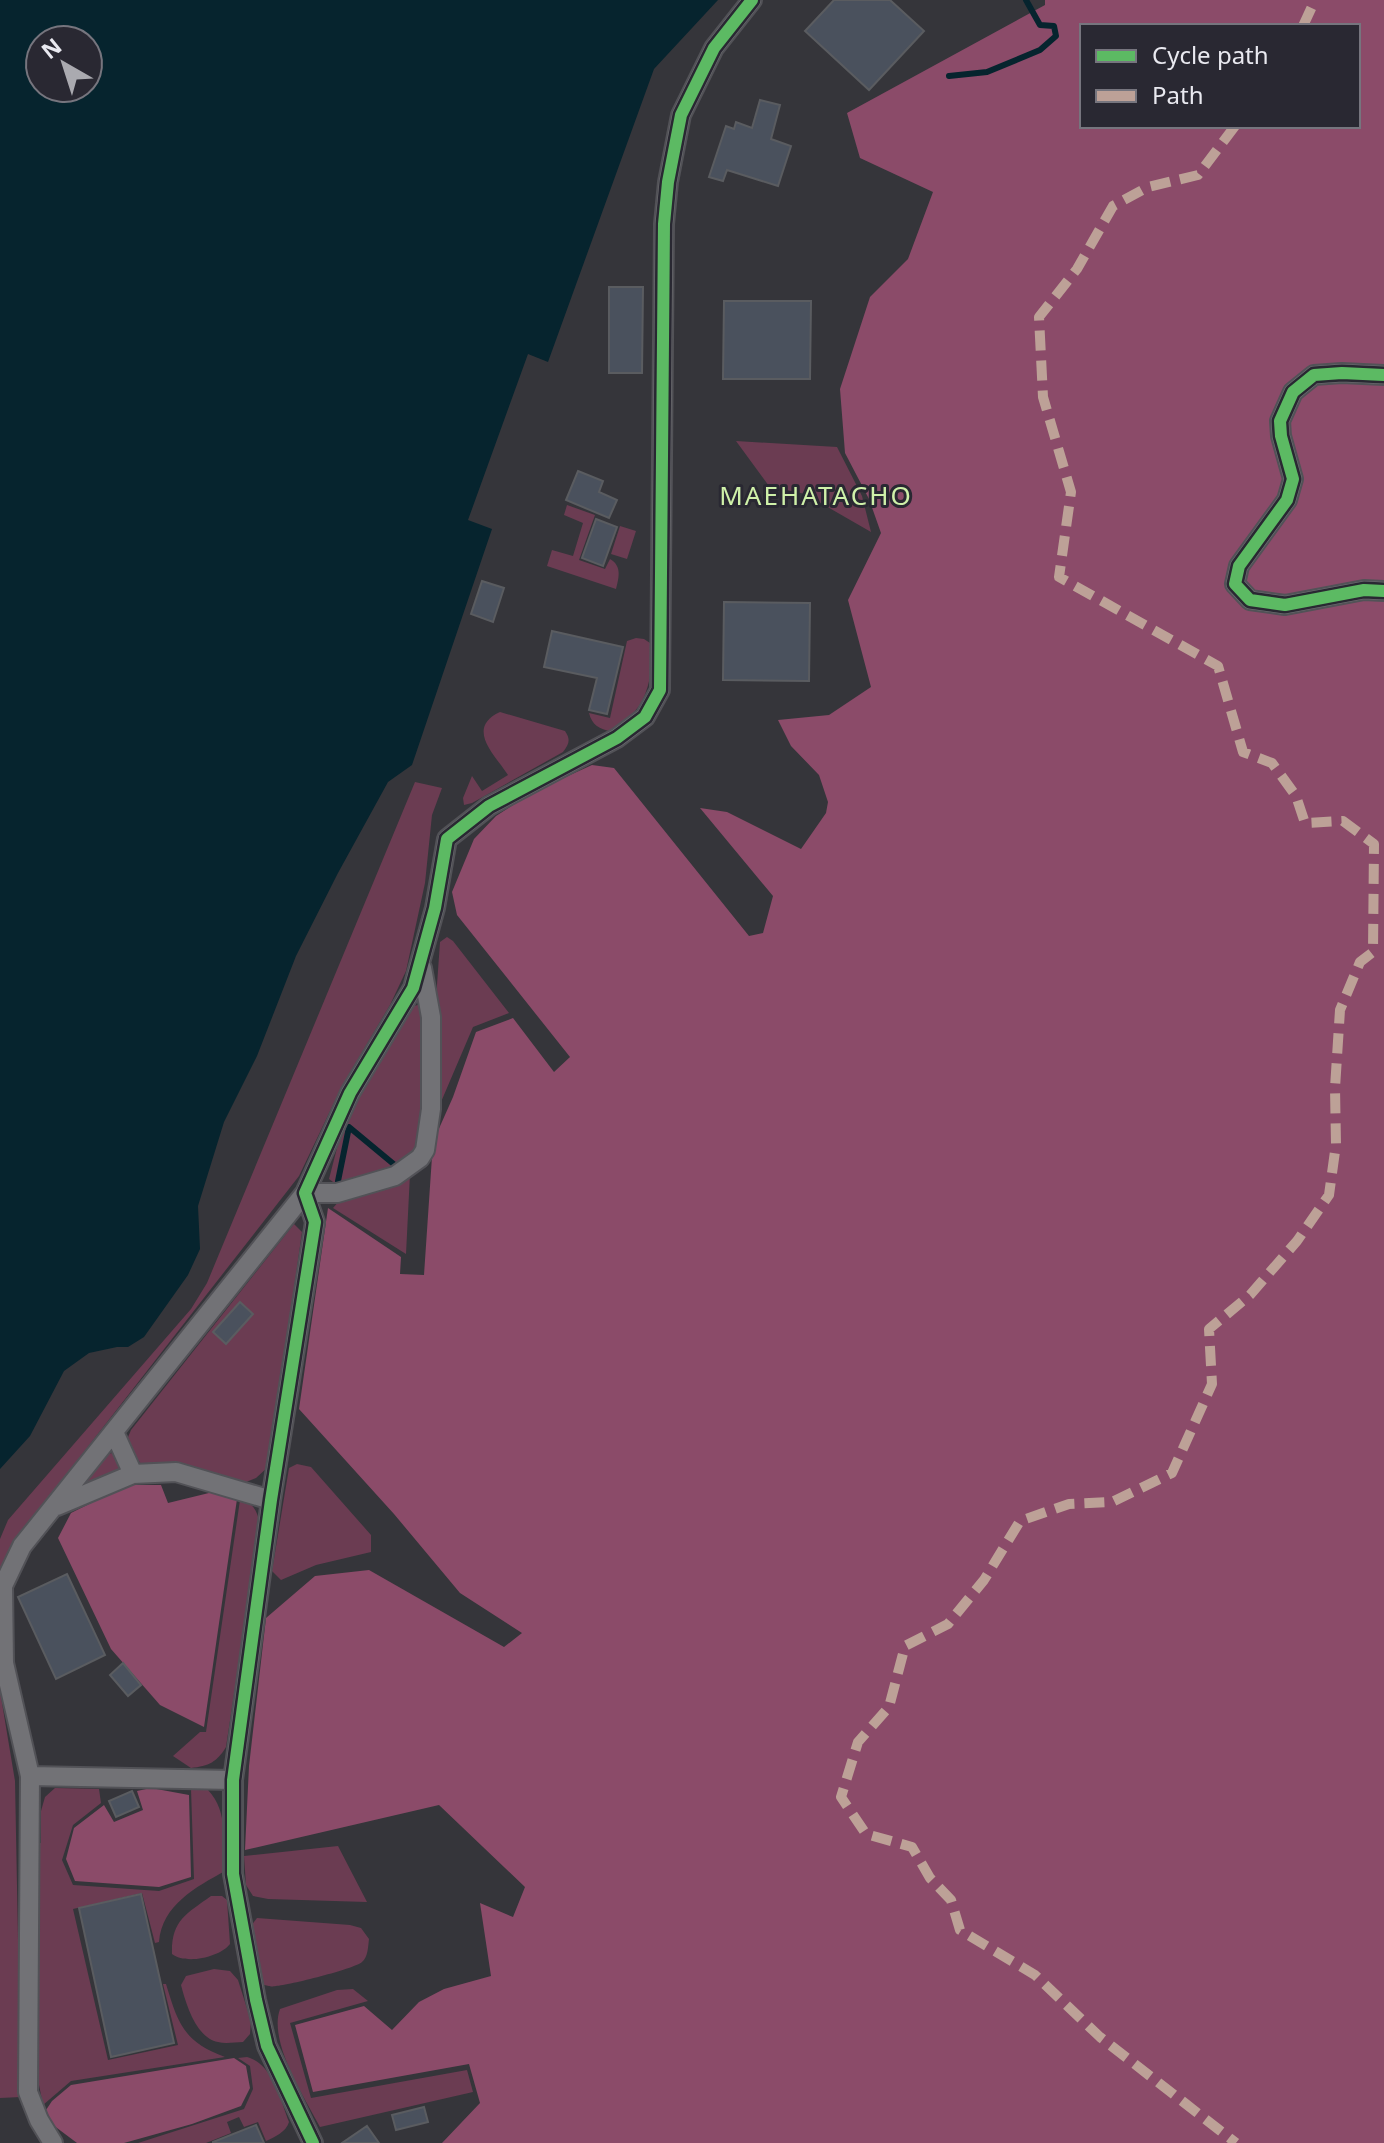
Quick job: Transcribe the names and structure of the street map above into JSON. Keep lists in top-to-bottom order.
{
  "districts": ["MAEHATACHO"],
  "legend": ["Cycle path", "Path"],
  "north": "top left"
}
